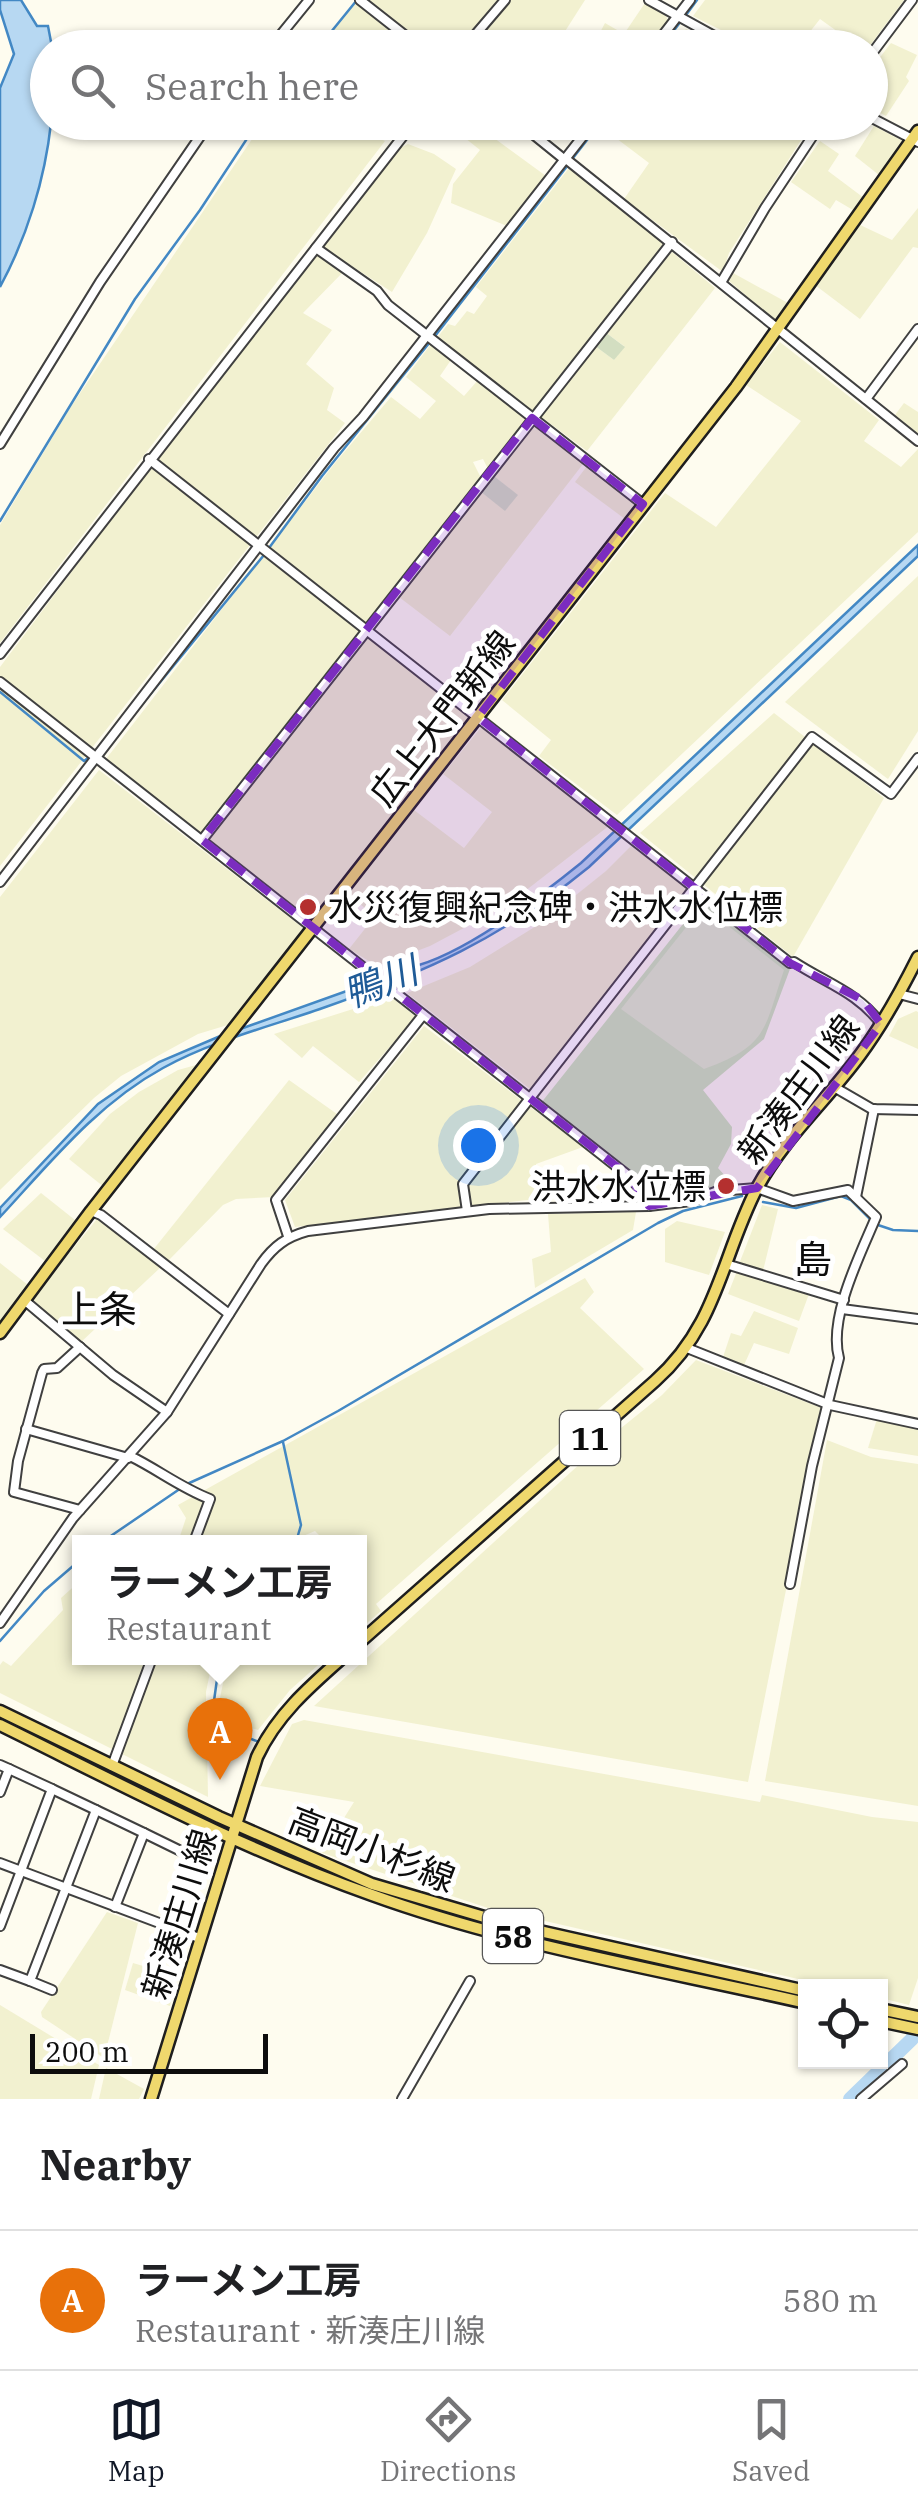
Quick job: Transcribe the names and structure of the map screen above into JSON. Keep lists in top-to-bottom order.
{
  "streets": {
    "main road": [
      "広上大門新線",
      "新湊庄川線",
      "11",
      "高岡小杉線",
      "58"
    ]
  },
  "crossings": [
    ["新湊庄川線", "高岡小杉線"]
  ],
  "districts": ["島", "上条"],
  "water": ["鴨川"],
  "places": ["水災復興紀念碑・洪水水位標", "洪水水位標"],
  "scale_bar": "200 m",
  "page": {
    "search": "Search here",
    "popup": ["ラーメン工房", "Restaurant"],
    "pins": "A",
    "scale": "200 m",
    "heading": "Nearby",
    "list": [
      {
        "mark": "A",
        "name": "ラーメン工房",
        "note": "Restaurant · 新湊庄川線",
        "value": "580 m"
      }
    ],
    "nav": ["Map", "Directions", "Saved"]
  }
}
